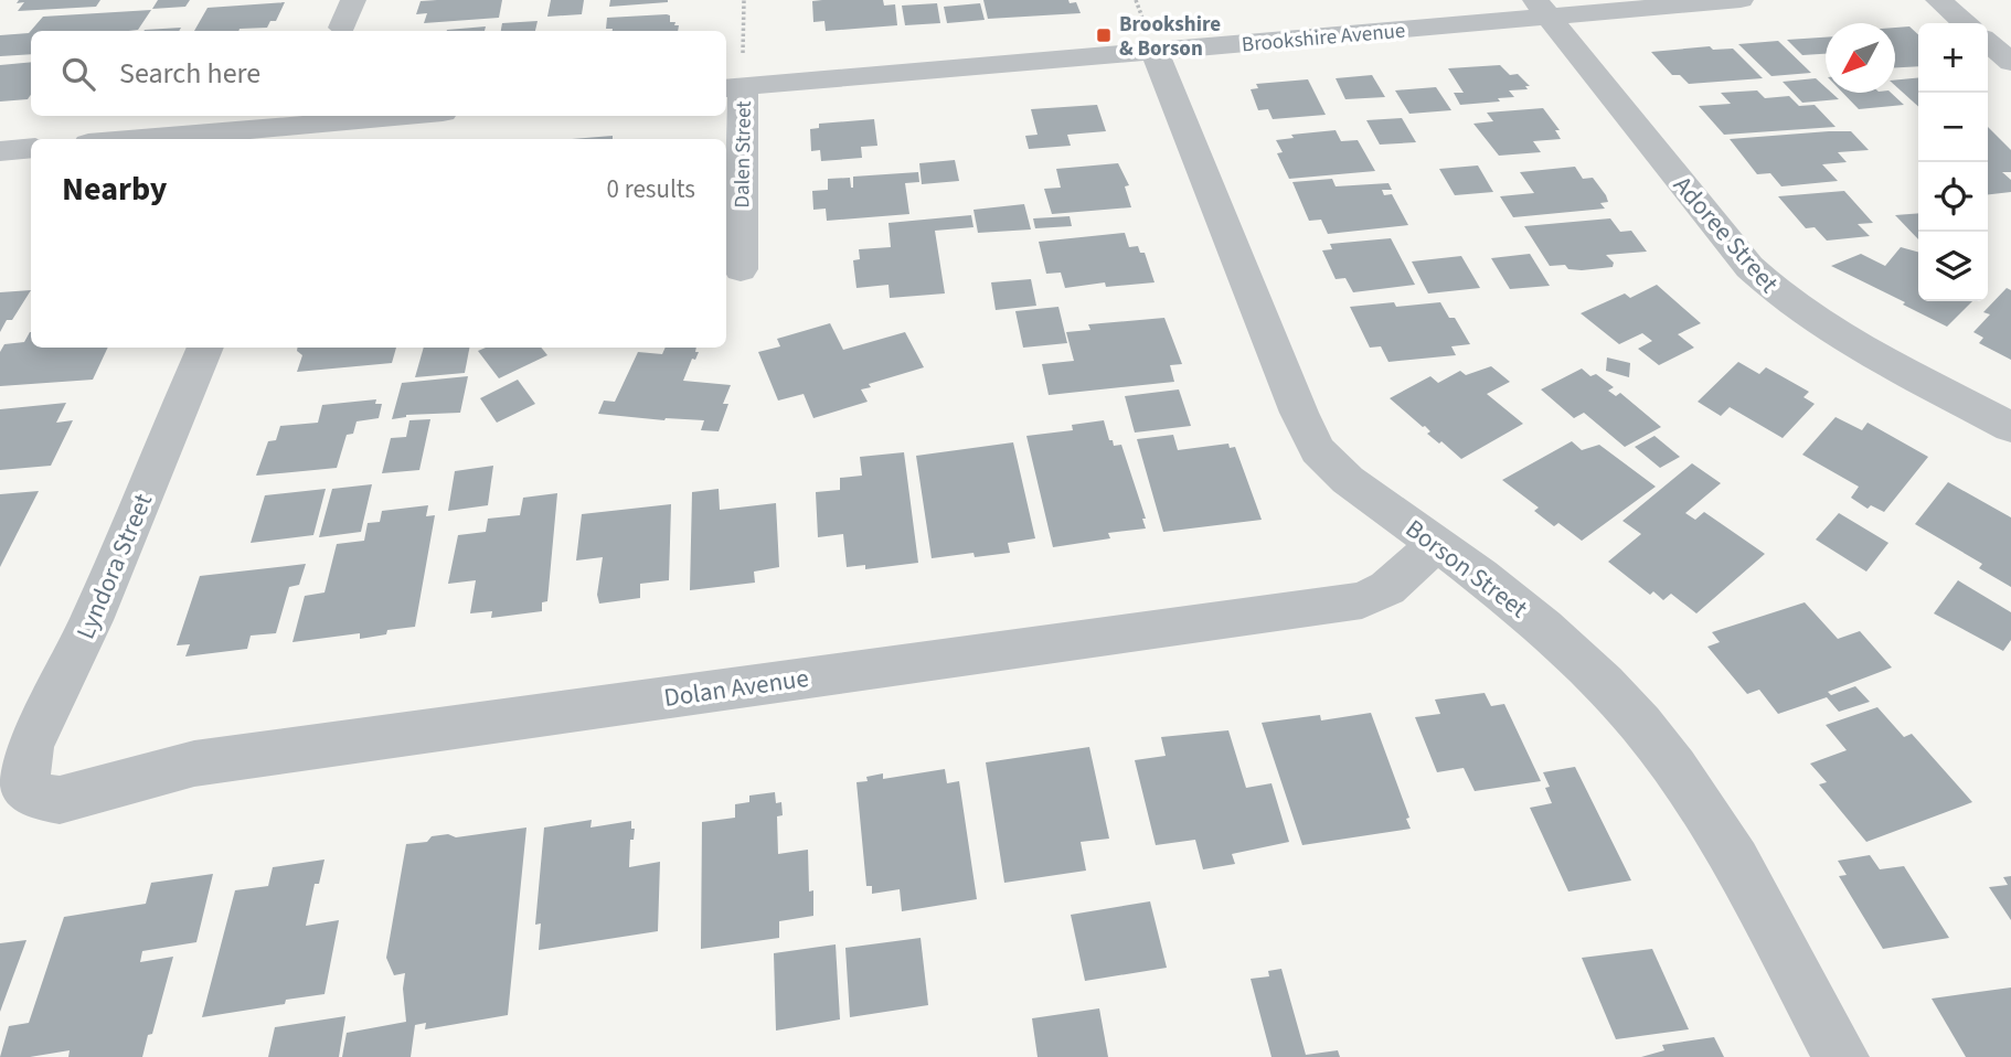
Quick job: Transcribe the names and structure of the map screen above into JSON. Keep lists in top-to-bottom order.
{
  "streets": {
    "street": [
      "Brookshire Avenue",
      "Dalen Street",
      "Adoree Street",
      "Lyndora Street",
      "Borson Street",
      "Dolan Avenue"
    ]
  },
  "crossings": [
    ["Brookshire Avenue", "Dalen Street"],
    ["Brookshire Avenue", "Adoree Street"],
    ["Brookshire Avenue", "Borson Street"],
    ["Lyndora Street", "Dolan Avenue"],
    ["Borson Street", "Dolan Avenue"]
  ],
  "places": {
    "transit": ["Brookshire & Borson"]
  },
  "north": "bottom left",
  "page": {
    "map_buttons": ["+", "−"],
    "search": "Search here",
    "heading": ["Nearby", "0 results"]
  }
}
